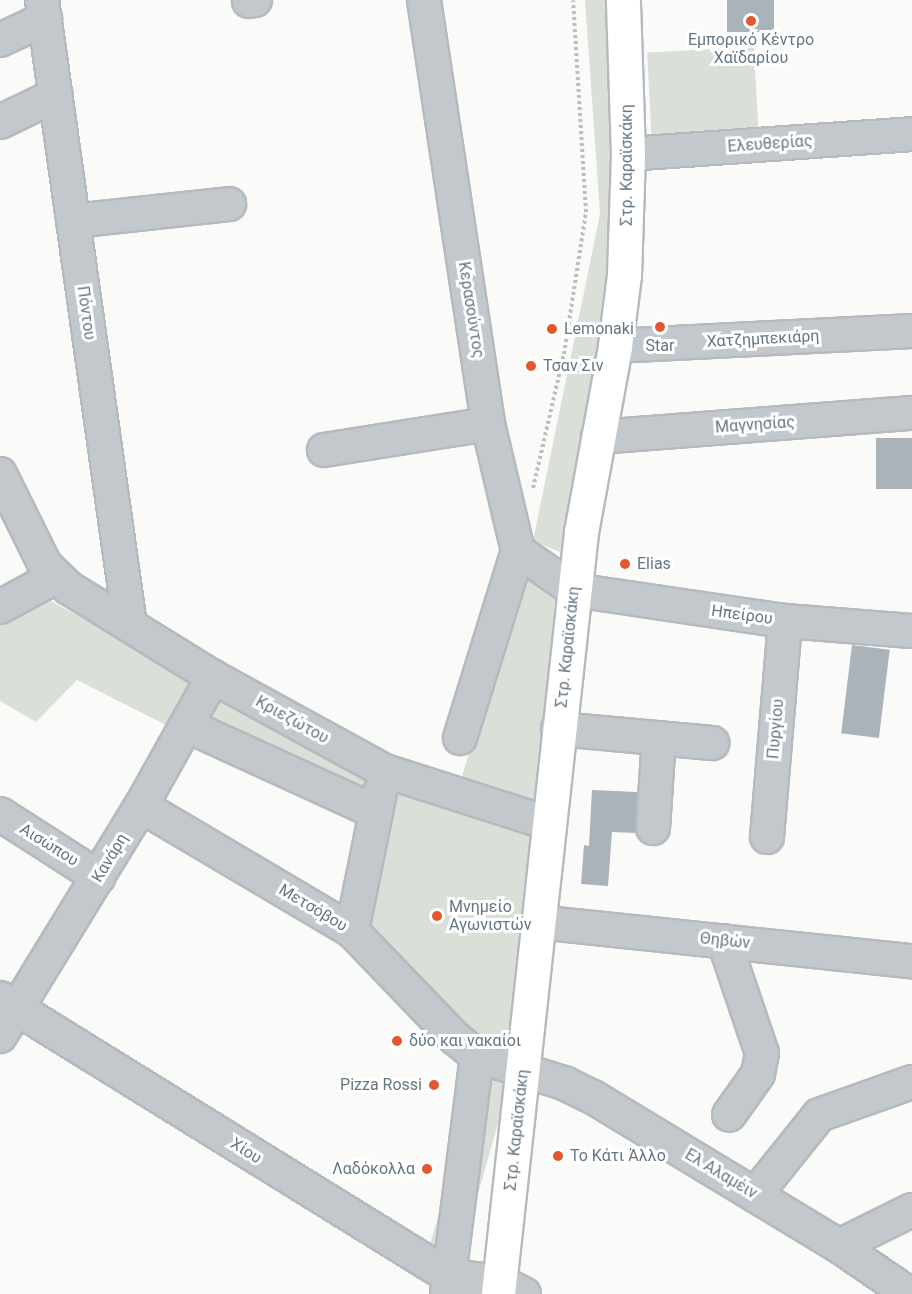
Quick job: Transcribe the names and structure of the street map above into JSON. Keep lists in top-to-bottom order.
{
  "streets": {
    "main road": ["Στρ. Καραϊσκάκη"],
    "street": [
      "Ελευθερίας",
      "Κερασούντος",
      "Πόντου",
      "Χατζημπεκιάρη",
      "Μαγνησίας",
      "Ηπείρου",
      "Κριεζώτου",
      "Πυργίου",
      "Αισώπου",
      "Κανάρη",
      "Μετσόβου",
      "Θηβών",
      "Χίου",
      "Ελ Αλαμέιν"
    ]
  },
  "crossings": [
    ["Ελευθερίας", "Στρ. Καραϊσκάκη"],
    ["Στρ. Καραϊσκάκη", "Χατζημπεκιάρη"],
    ["Στρ. Καραϊσκάκη", "Μαγνησίας"],
    ["Στρ. Καραϊσκάκη", "Ηπείρου"],
    ["Στρ. Καραϊσκάκη", "Κριεζώτου"],
    ["Στρ. Καραϊσκάκη", "Μετσόβου"],
    ["Στρ. Καραϊσκάκη", "Θηβών"],
    ["Στρ. Καραϊσκάκη", "Χίου"],
    ["Στρ. Καραϊσκάκη", "Ελ Αλαμέιν"],
    ["Πόντου", "Κριεζώτου"],
    ["Ηπείρου", "Πυργίου"],
    ["Κριεζώτου", "Κανάρη"],
    ["Αισώπου", "Κανάρη"],
    ["Κανάρη", "Μετσόβου"],
    ["Κανάρη", "Χίου"],
    ["Μετσόβου", "Ελ Αλαμέιν"]
  ],
  "places": [
    "Εμπορικό Κέντρο Χαϊδαρίου",
    "Star",
    "Lemonaki",
    "Τσαν Σιν",
    "Elias",
    "Μνημείο Αγωνιστών",
    "δύο και νακαίοι",
    "Pizza Rossi",
    "Το Κάτι Άλλο",
    "Λαδόκολλα"
  ]
}
